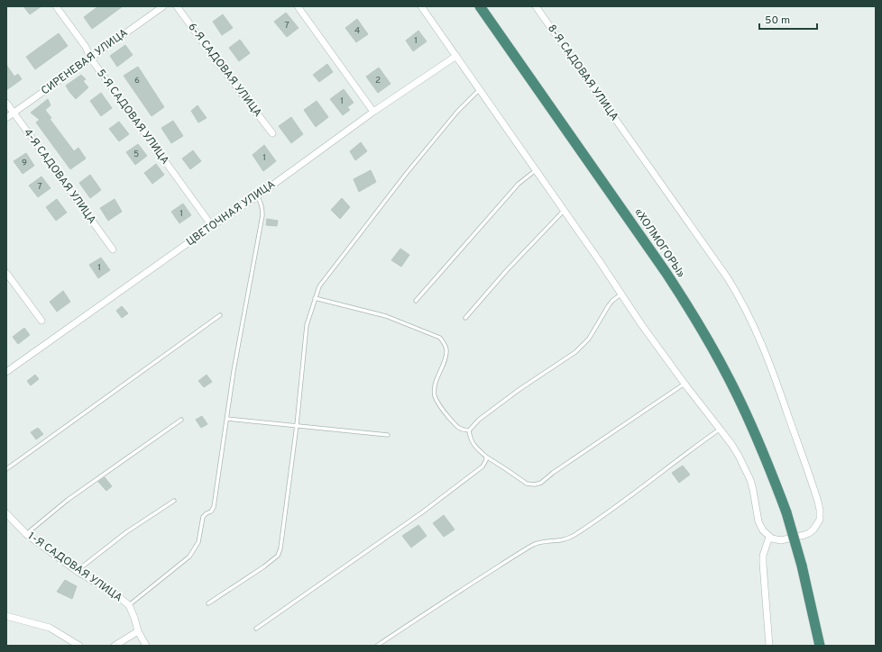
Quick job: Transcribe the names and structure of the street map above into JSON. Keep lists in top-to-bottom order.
{
  "streets": {
    "highway": ["«ХОЛМОГОРЫ»"],
    "street": [
      "СИРЕНЕВАЯ УЛИЦА",
      "6-Я САДОВАЯ УЛИЦА",
      "8-Я САДОВАЯ УЛИЦА",
      "5-Я САДОВАЯ УЛИЦА",
      "4-Я САДОВАЯ УЛИЦА",
      "ЦВЕТОЧНАЯ УЛИЦА",
      "1-Я САДОВАЯ УЛИЦА"
    ]
  },
  "crossings": [
    ["СИРЕНЕВАЯ УЛИЦА", "5-Я САДОВАЯ УЛИЦА"],
    ["СИРЕНЕВАЯ УЛИЦА", "4-Я САДОВАЯ УЛИЦА"],
    ["5-Я САДОВАЯ УЛИЦА", "ЦВЕТОЧНАЯ УЛИЦА"]
  ],
  "house_numbers": [
    "7",
    "4",
    "1",
    "6",
    "2",
    "1",
    "5",
    "1",
    "9",
    "7",
    "1",
    "1"
  ],
  "scale_bar": "50 m"
}
